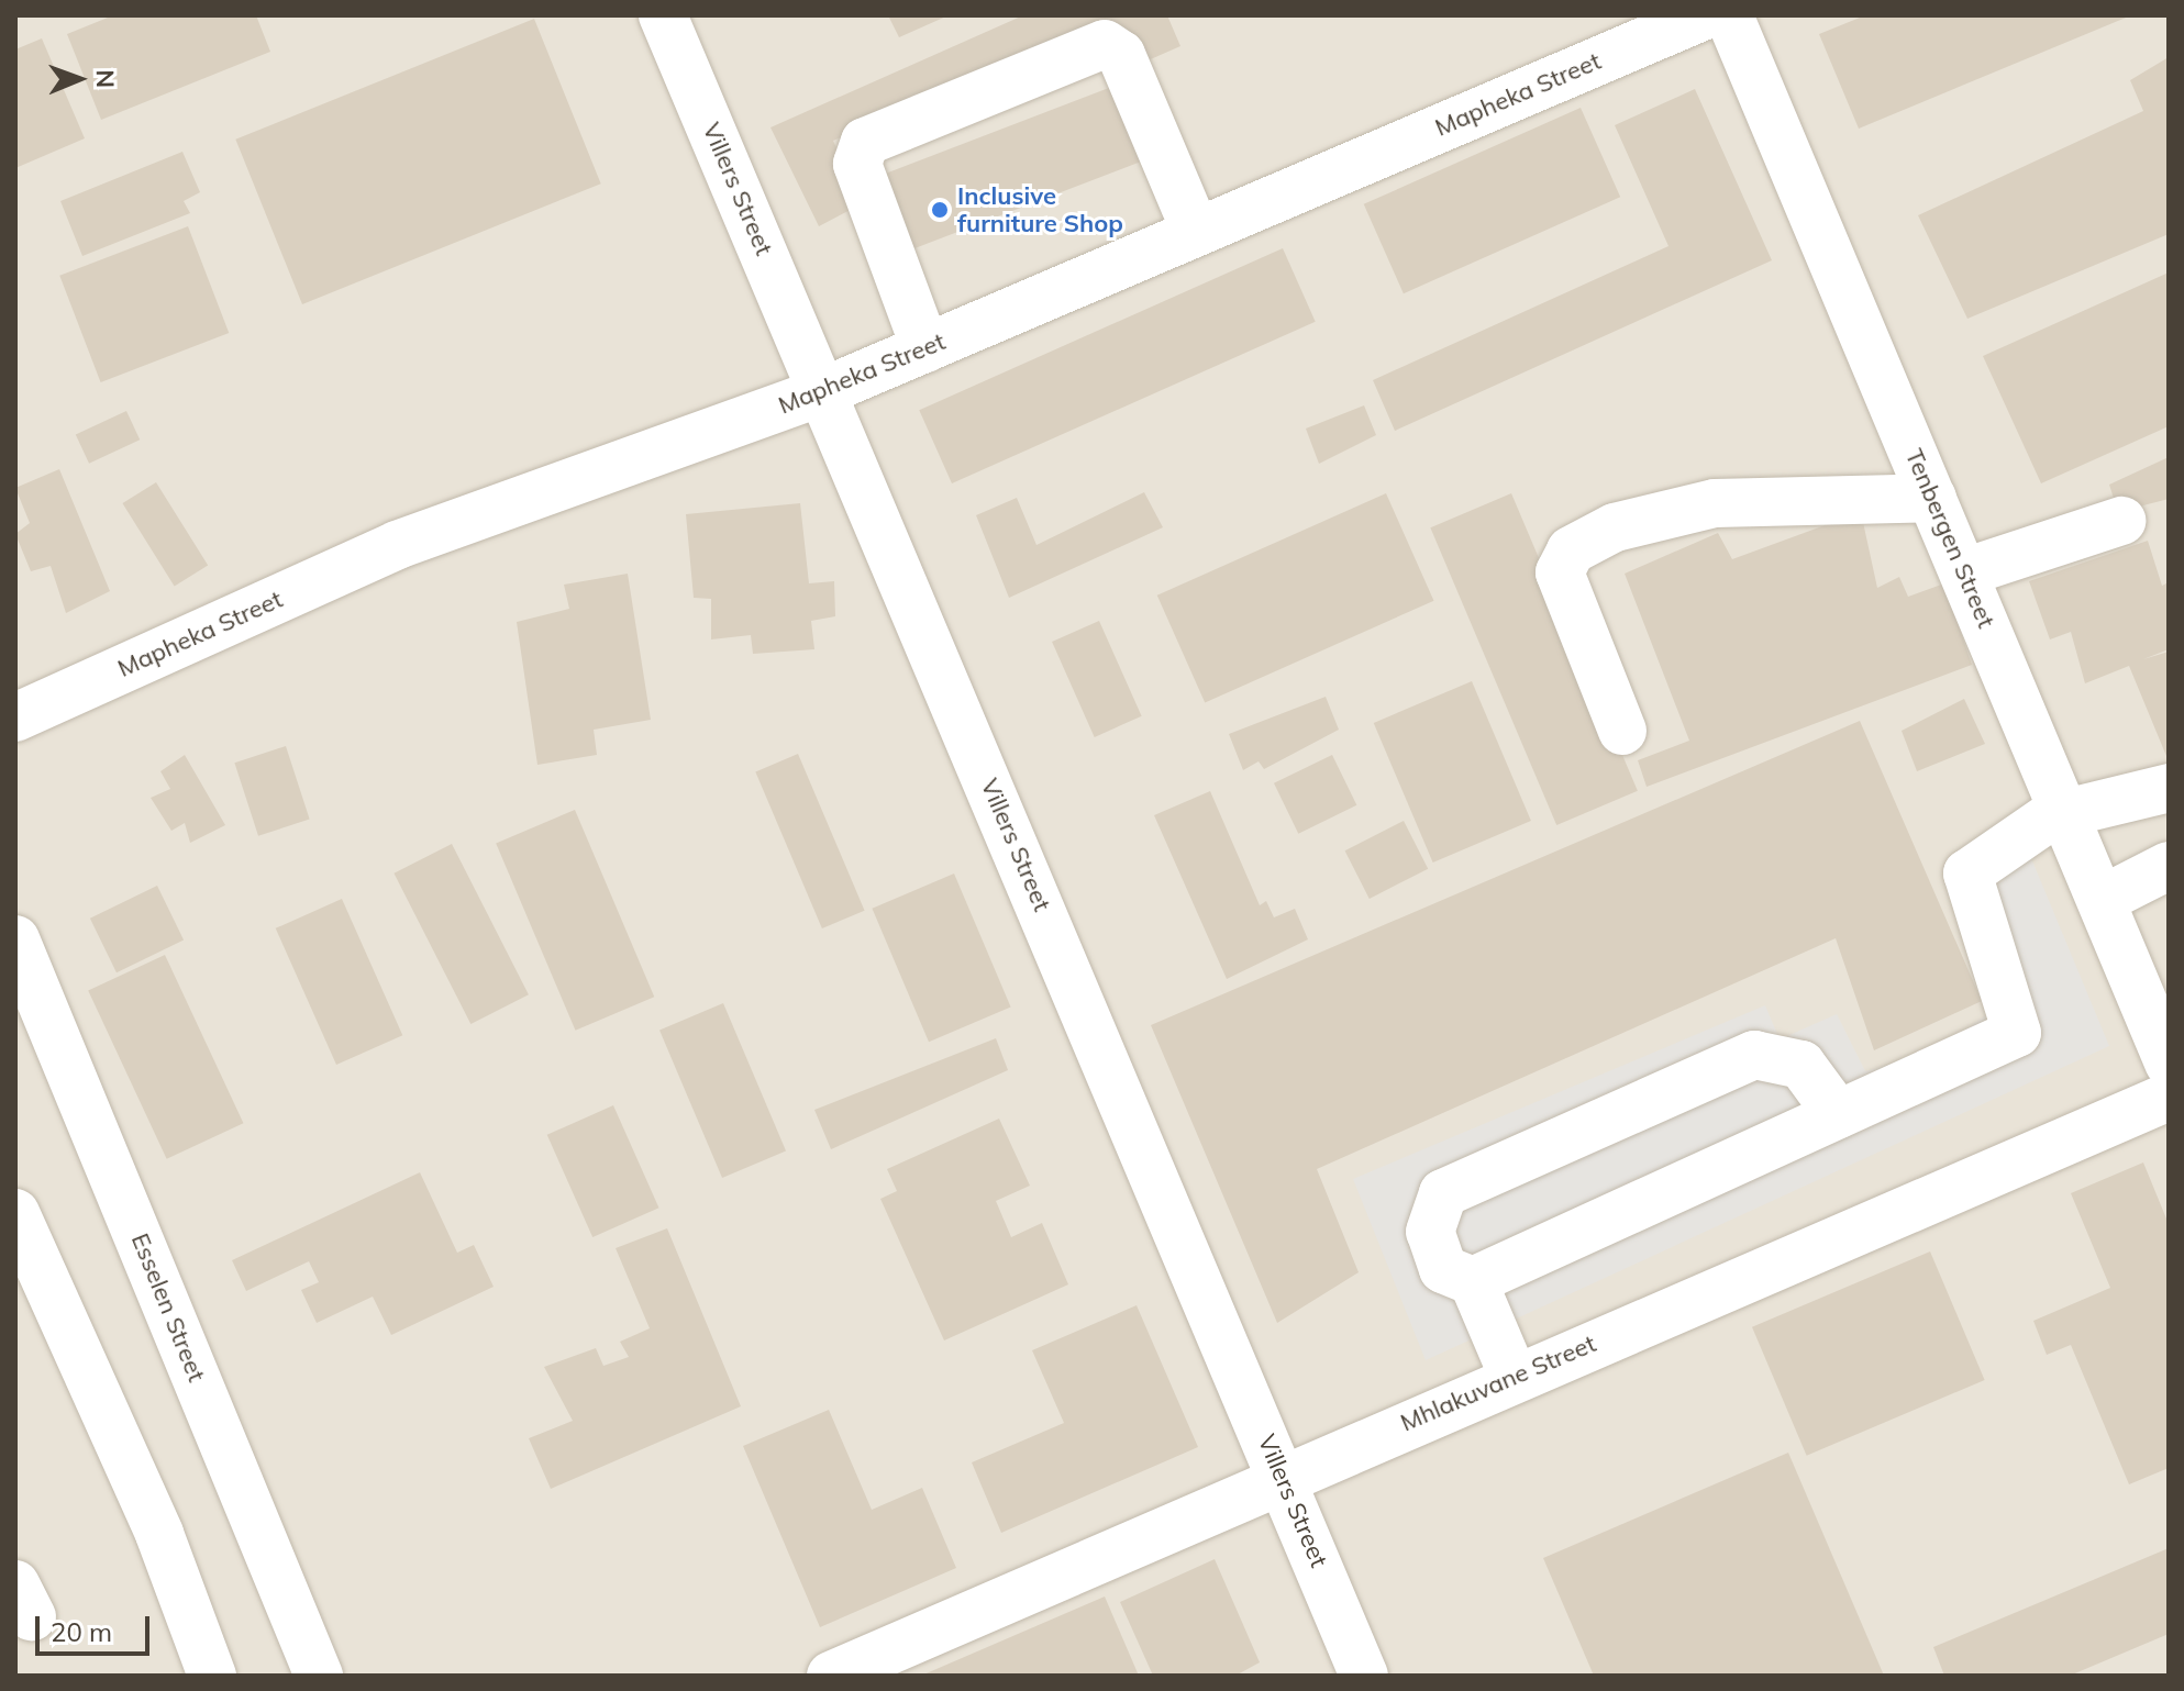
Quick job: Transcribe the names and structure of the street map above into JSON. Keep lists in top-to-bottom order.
{
  "streets": {
    "street": [
      "Mapheka Street",
      "Villers Street",
      "Tenbergen Street",
      "Esselen Street",
      "Mhlakuvane Street"
    ]
  },
  "crossings": [
    ["Mapheka Street", "Villers Street"],
    ["Villers Street", "Mhlakuvane Street"]
  ],
  "places": ["Inclusive furniture Shop"],
  "scale_bar": "20 m",
  "north": "right"
}
